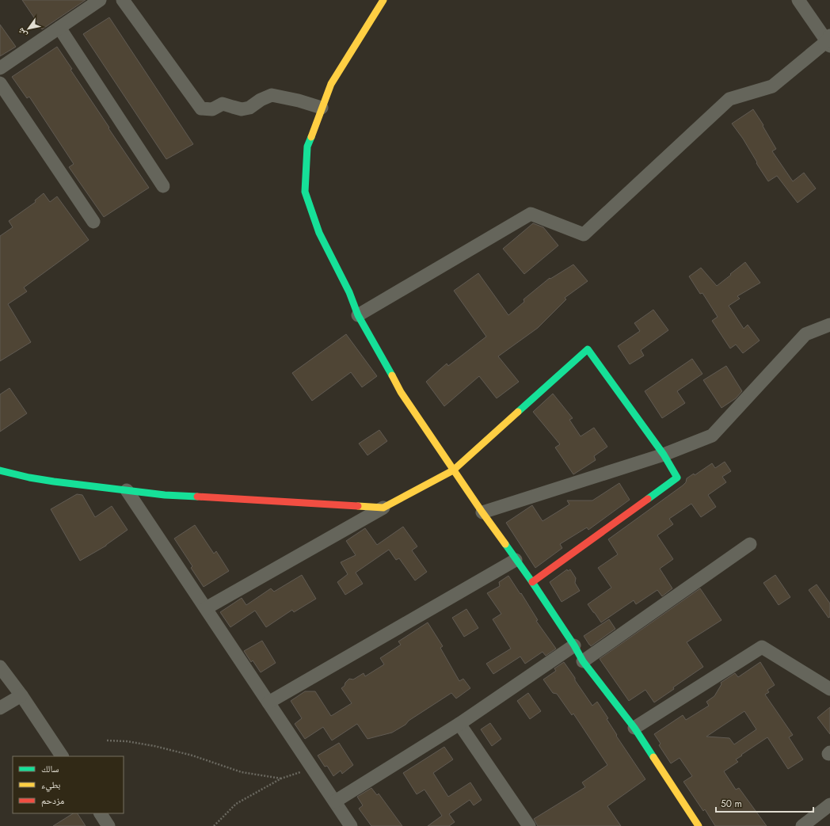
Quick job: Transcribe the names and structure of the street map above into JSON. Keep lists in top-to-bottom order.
{
  "legend": ["سالك", "بطيء", "مزدحم"],
  "scale_bar": "50 m",
  "north": "bottom left"
}
